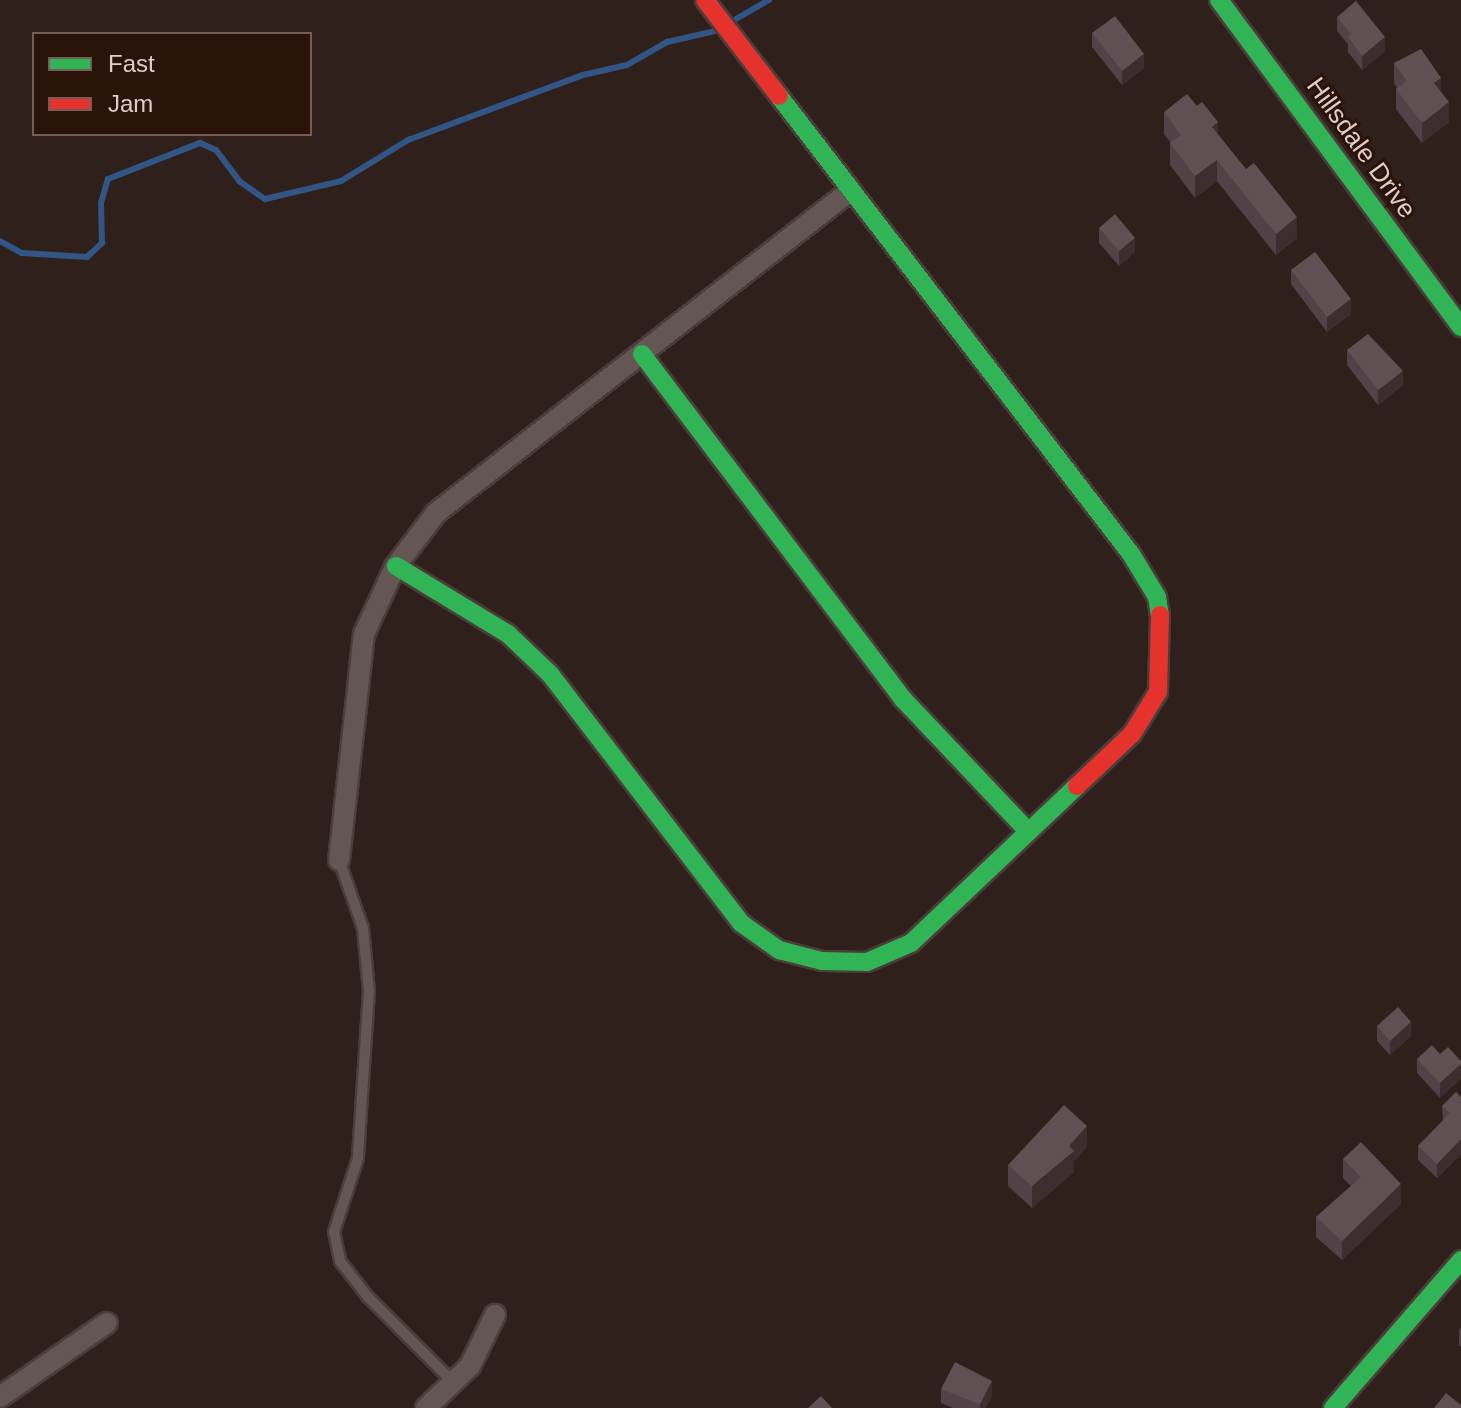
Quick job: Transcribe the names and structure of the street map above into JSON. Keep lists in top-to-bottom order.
{
  "streets": {
    "street": ["Hillsdale Drive"]
  },
  "legend": ["Fast", "Jam"]
}
